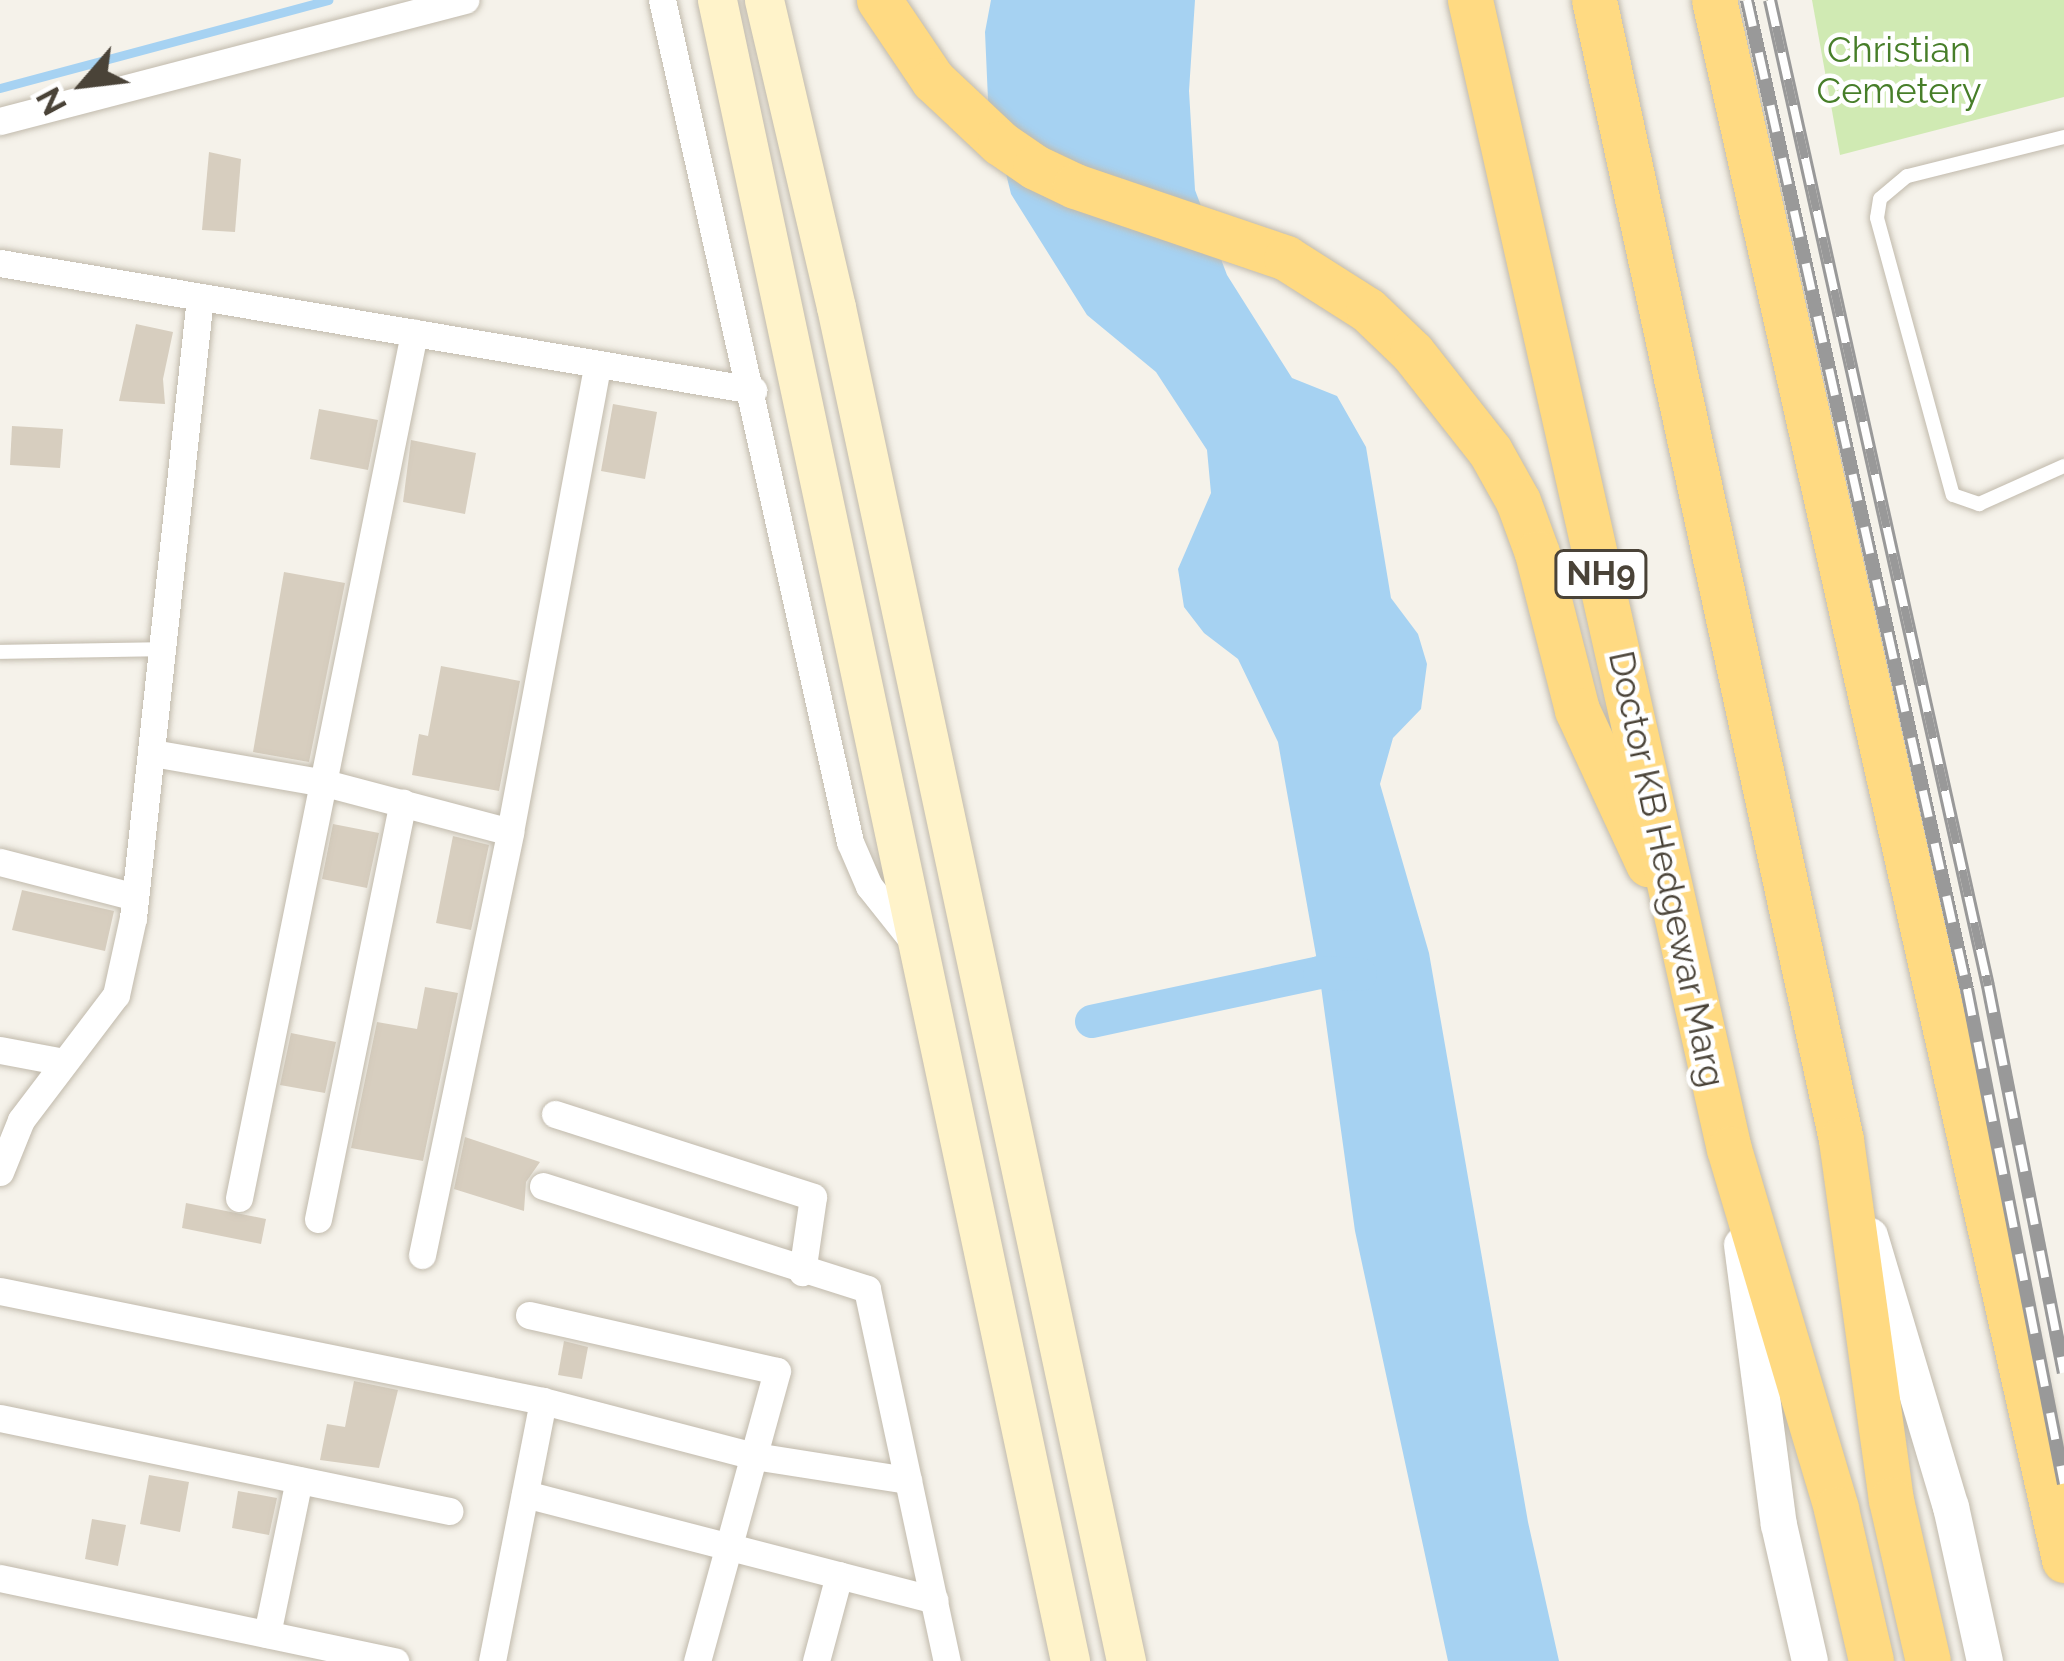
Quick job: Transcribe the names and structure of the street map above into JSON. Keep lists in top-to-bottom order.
{
  "streets": {
    "highway": ["NH9", "Doctor KB Hedgewar Marg"]
  },
  "parks": ["Christian Cemetery"],
  "north": "bottom left"
}
